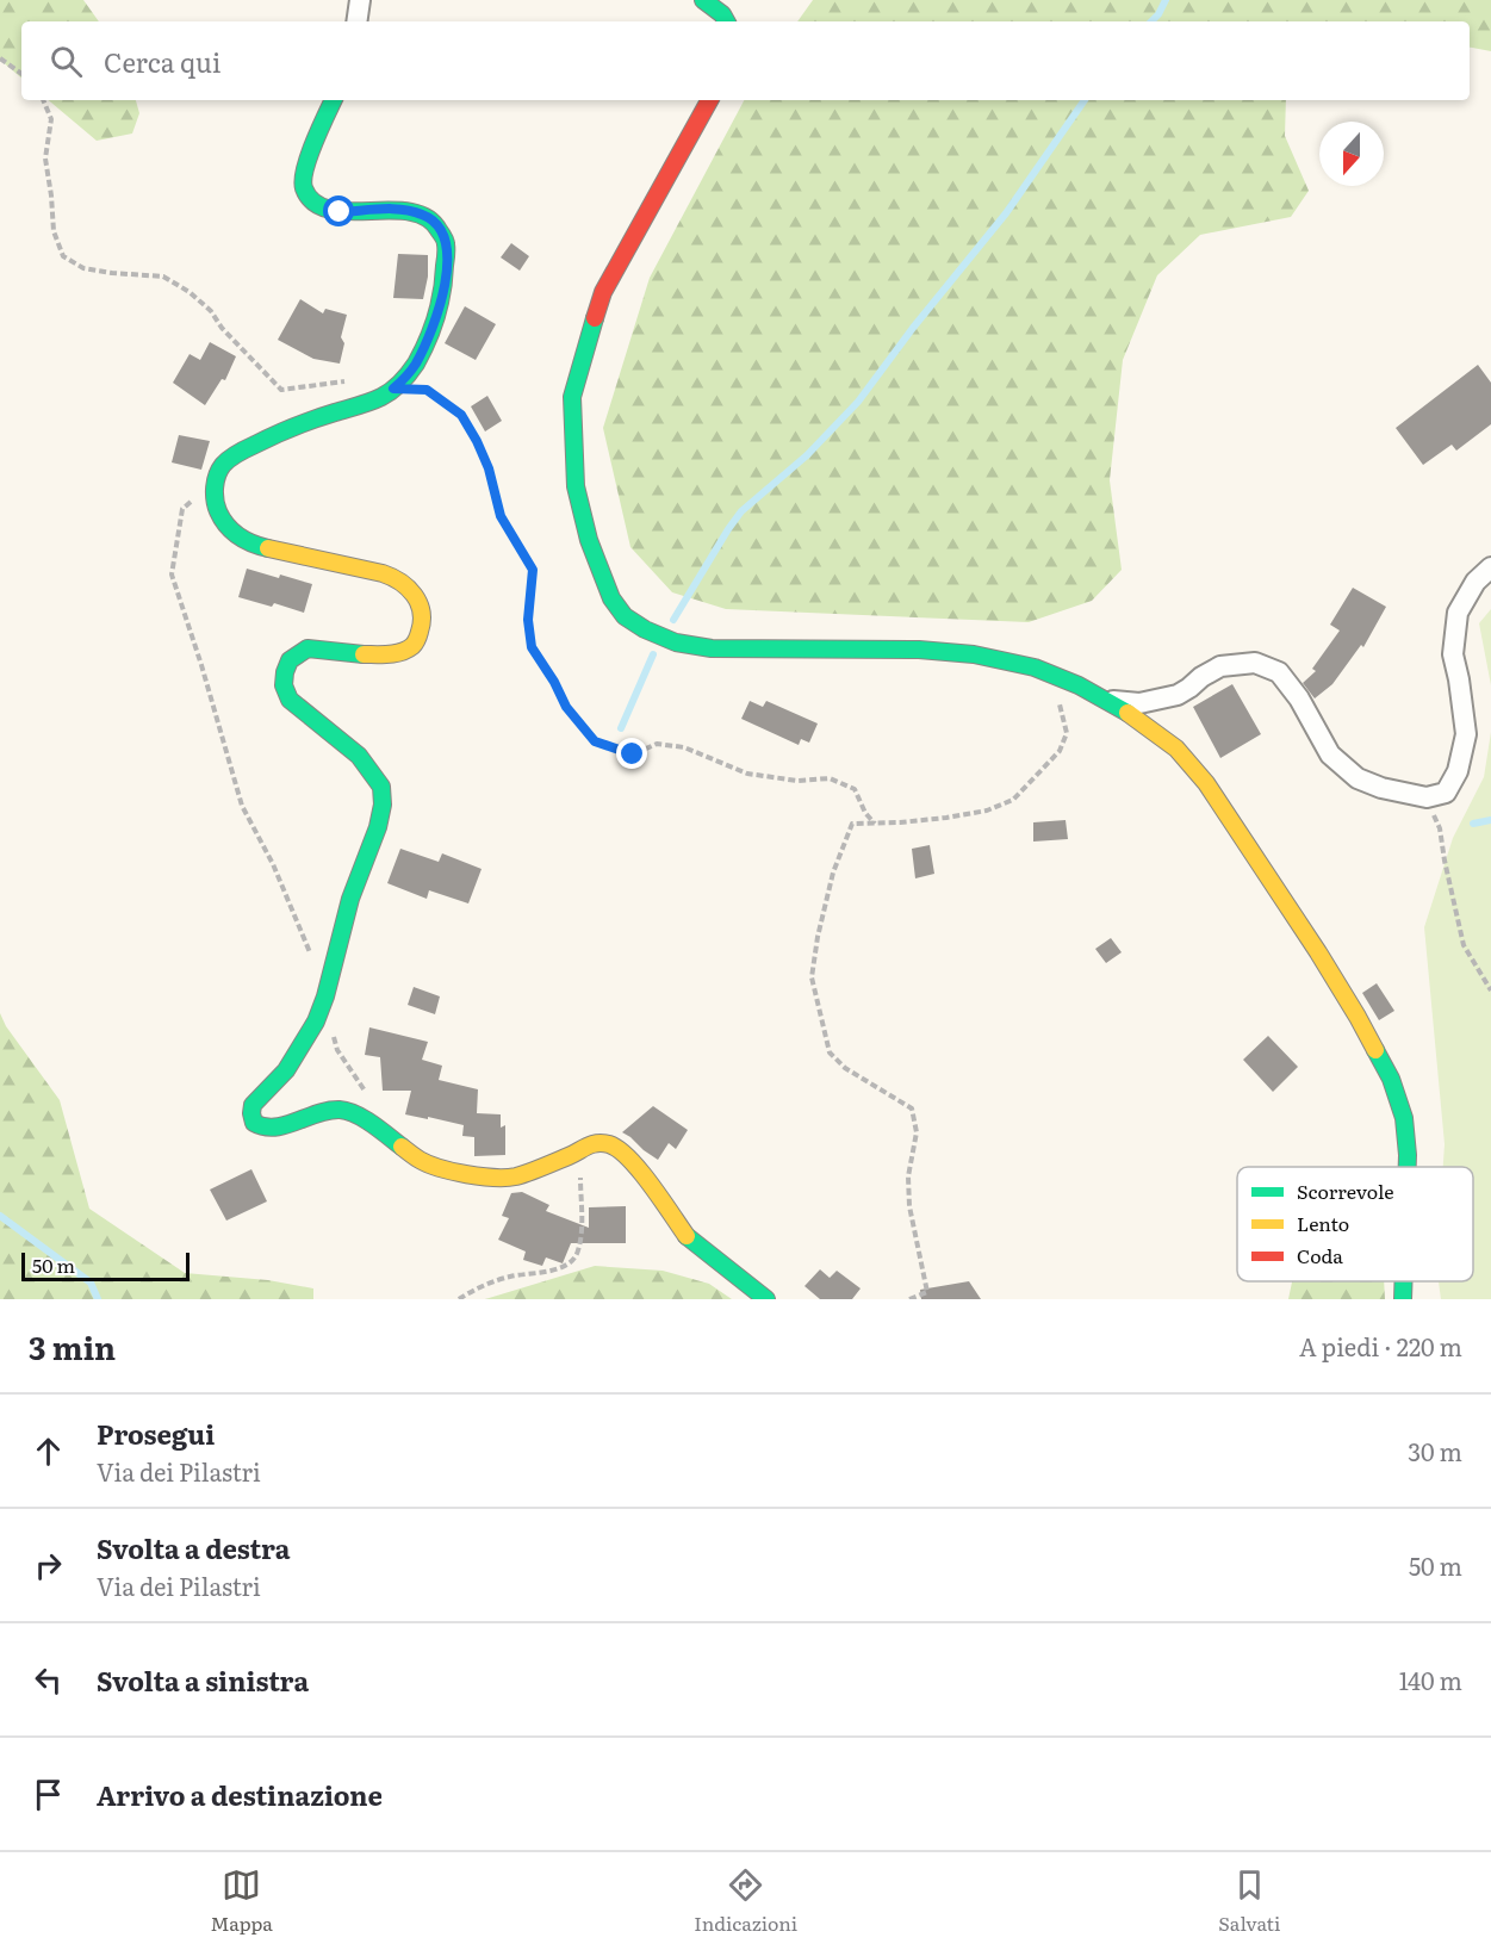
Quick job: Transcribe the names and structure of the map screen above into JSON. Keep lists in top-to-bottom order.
{
  "legend": ["Scorrevole", "Lento", "Coda"],
  "scale_bar": "50 m",
  "north": "bottom",
  "page": {
    "search": "Cerca qui",
    "scale": "50 m",
    "heading": ["3 min", "A piedi · 220 m"],
    "list": [
      ["Prosegui", "Via dei Pilastri", "30 m"],
      ["Svolta a destra", "Via dei Pilastri", "50 m"],
      ["Svolta a sinistra", "140 m"],
      "Arrivo a destinazione"
    ],
    "nav": ["Mappa", "Indicazioni", "Salvati"]
  }
}
